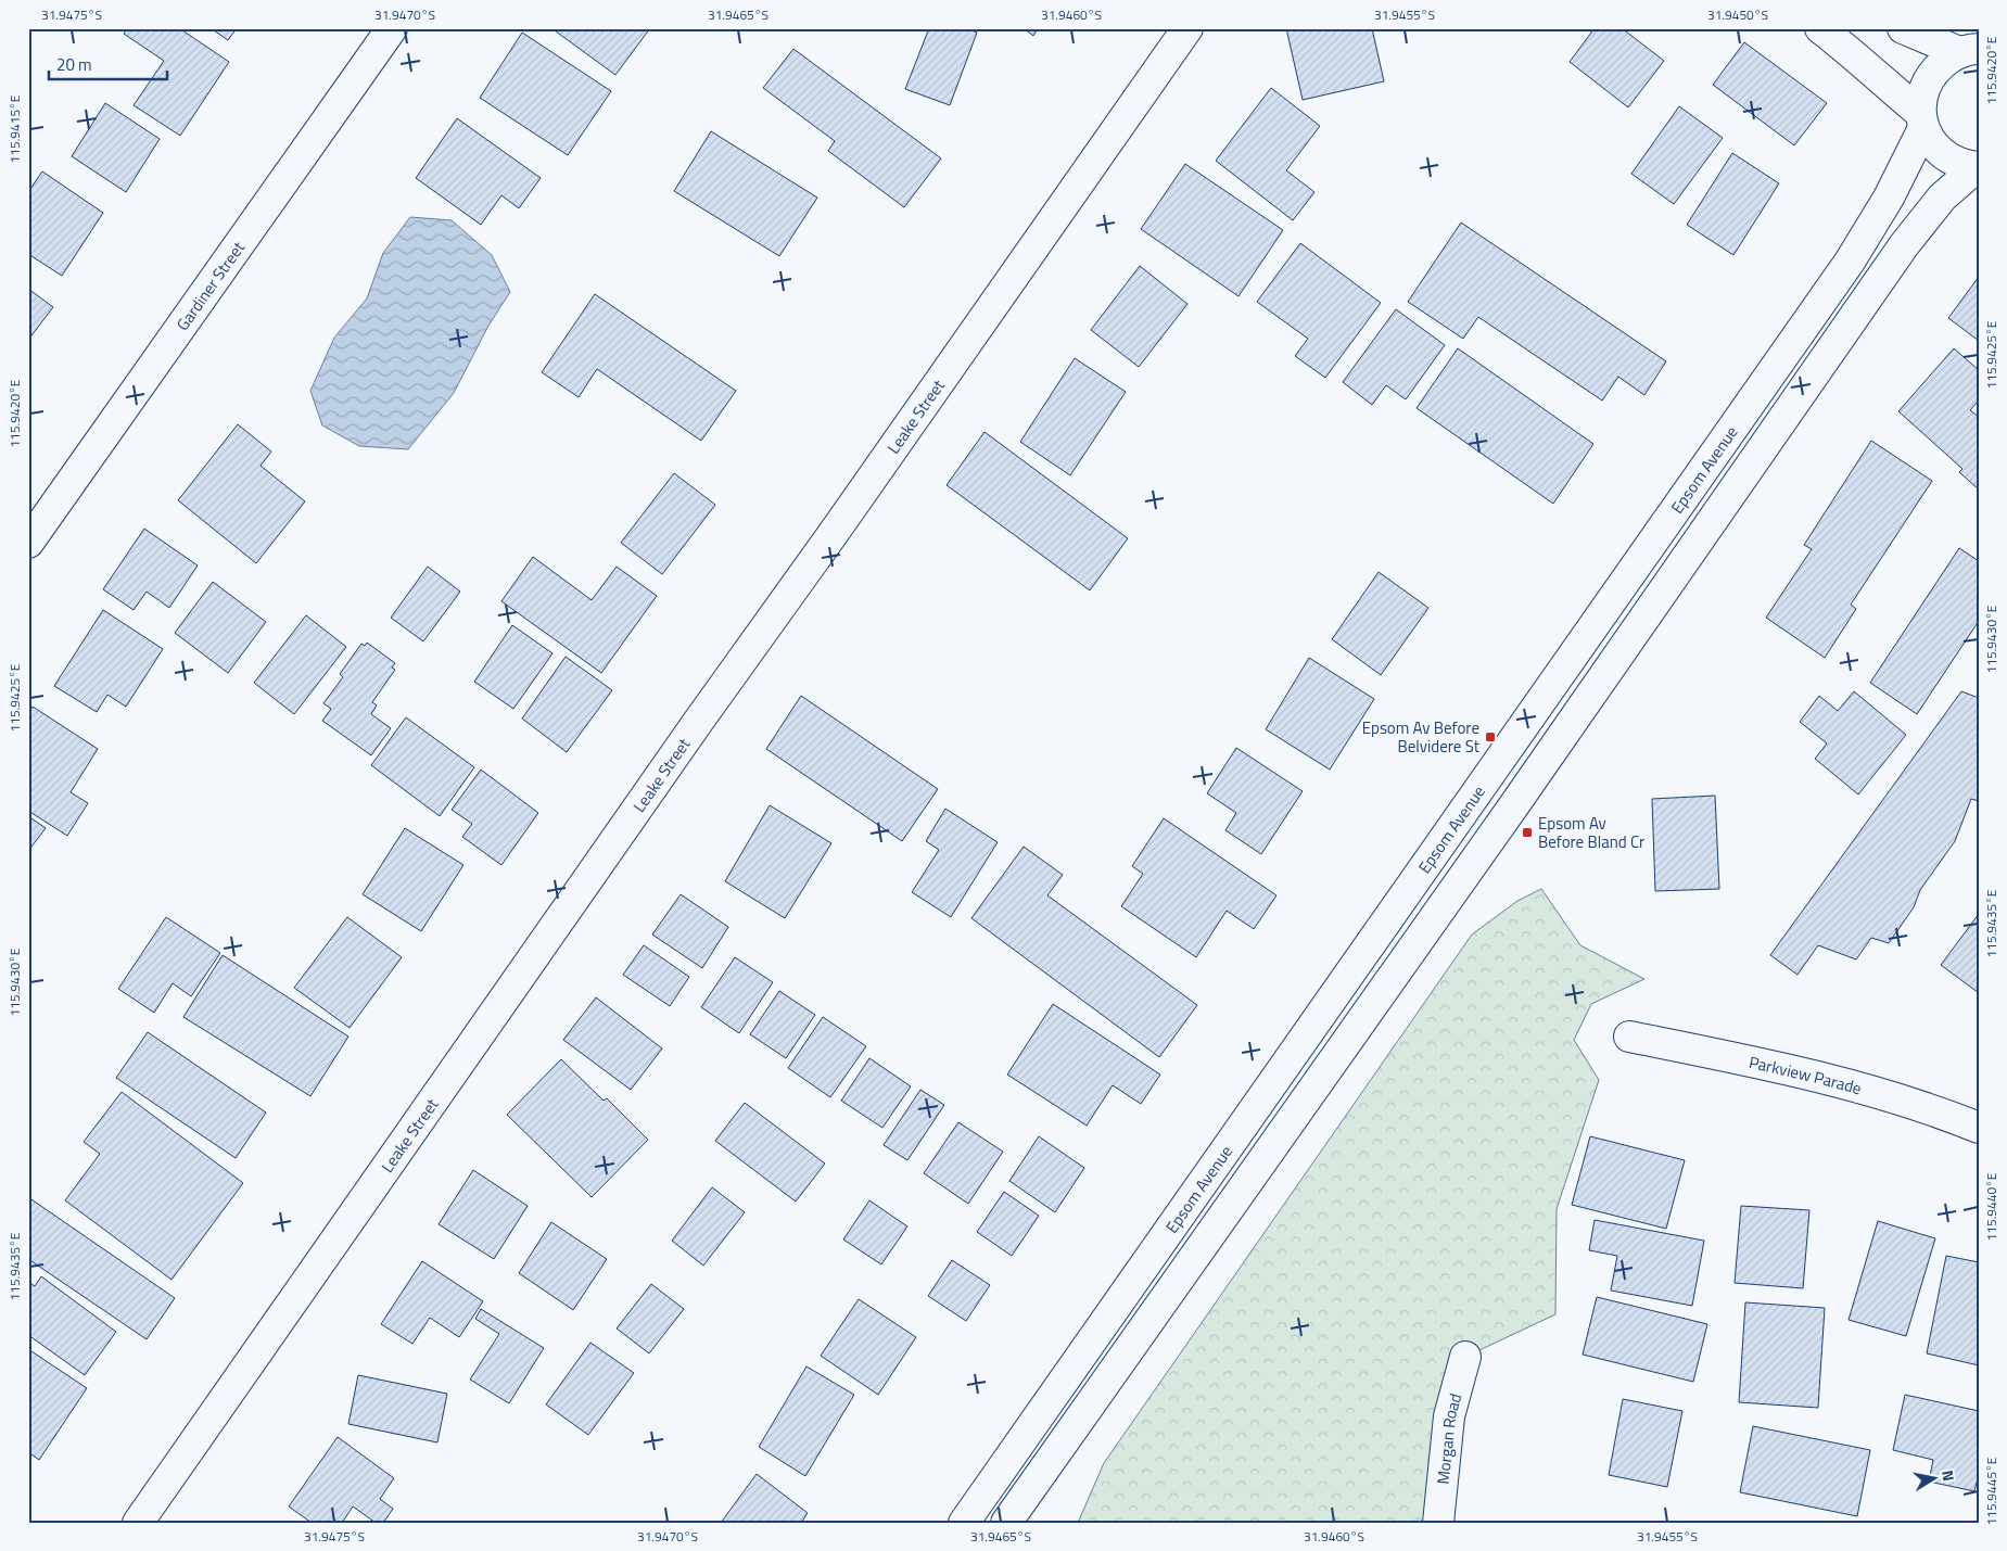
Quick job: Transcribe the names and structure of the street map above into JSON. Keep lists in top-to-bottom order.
{
  "streets": {
    "street": [
      "Gardiner Street",
      "Leake Street",
      "Epsom Avenue",
      "Parkview Parade",
      "Morgan Road"
    ]
  },
  "places": {
    "transit": ["Epsom Av Before Belvidere St", "Epsom Av Before Bland Cr"]
  },
  "scale_bar": "20 m",
  "north": "right",
  "coordinates": [
    "31.9475°S",
    "31.9470°S",
    "31.9465°S",
    "31.9460°S",
    "31.9455°S",
    "31.9450°S",
    "115.9420°E",
    "115.9415°E",
    "115.9425°E",
    "115.9430°E",
    "115.9435°E",
    "115.9440°E",
    "115.9445°E"
  ]
}
